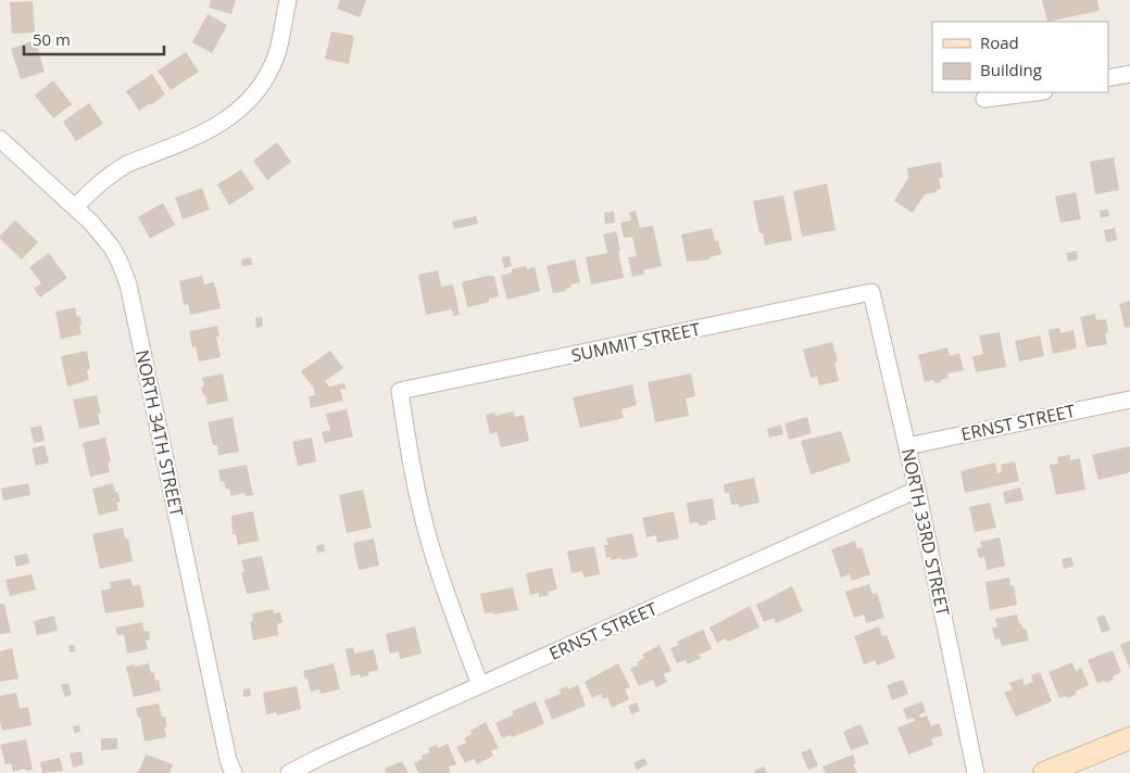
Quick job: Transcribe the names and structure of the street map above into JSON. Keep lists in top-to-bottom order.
{
  "streets": {
    "street": [
      "SUMMIT STREET",
      "ERNST STREET",
      "NORTH 34TH STREET",
      "NORTH 33RD STREET"
    ]
  },
  "crossings": [
    ["SUMMIT STREET", "ERNST STREET"],
    ["SUMMIT STREET", "NORTH 33RD STREET"],
    ["ERNST STREET", "NORTH 33RD STREET"]
  ],
  "legend": ["Road", "Building"],
  "scale_bar": "50 m"
}
